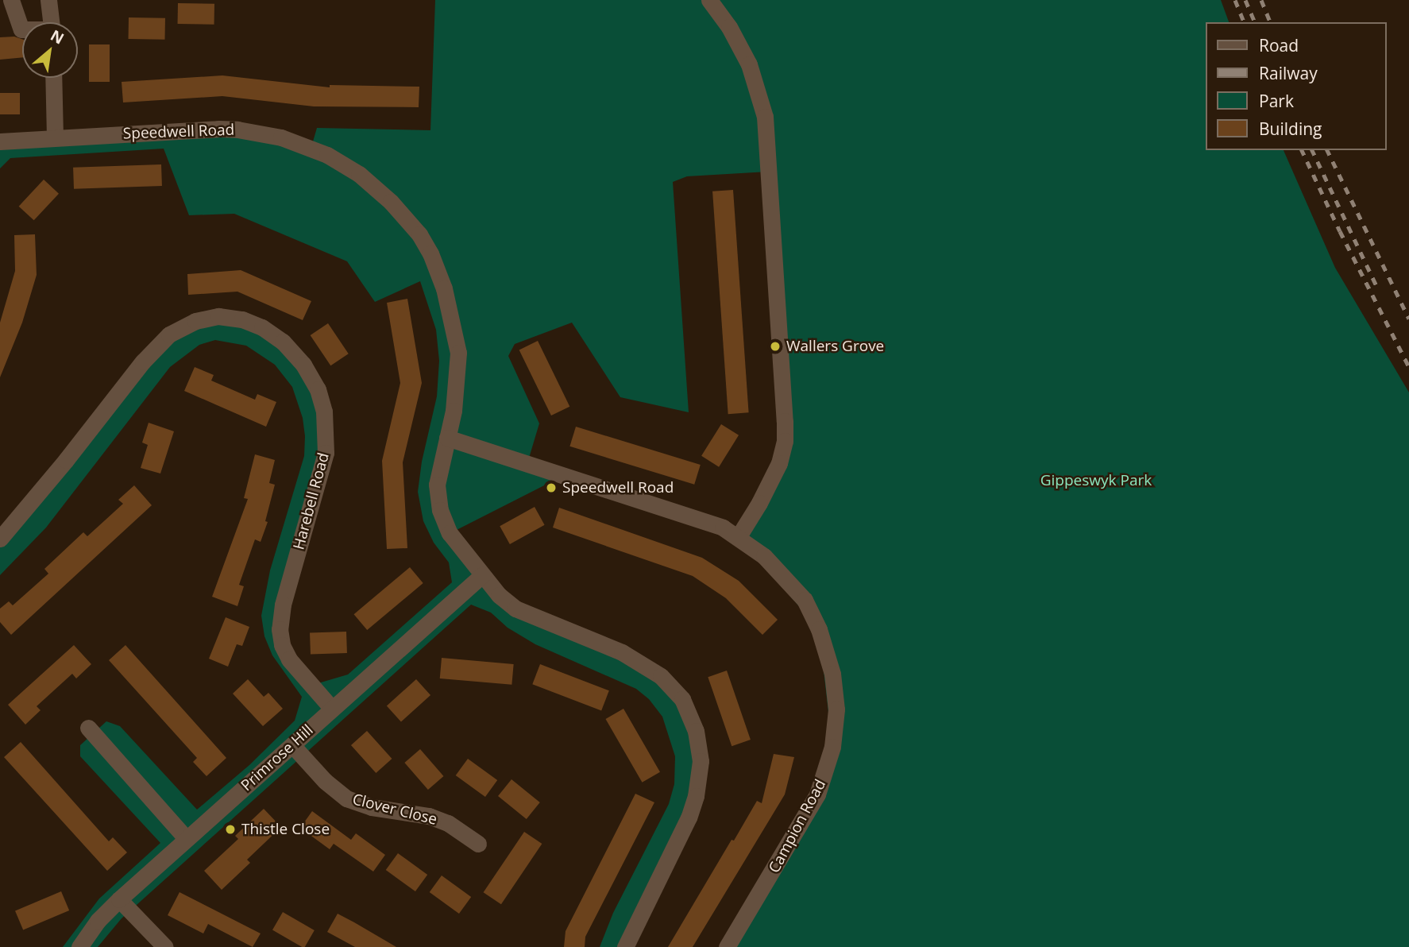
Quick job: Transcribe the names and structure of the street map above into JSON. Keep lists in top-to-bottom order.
{
  "streets": {
    "street": [
      "Speedwell Road",
      "Harebell Road",
      "Primrose Hill",
      "Clover Close",
      "Campion Road"
    ]
  },
  "crossings": [
    ["Speedwell Road", "Primrose Hill"],
    ["Speedwell Road", "Campion Road"],
    ["Harebell Road", "Primrose Hill"],
    ["Primrose Hill", "Clover Close"]
  ],
  "parks": ["Gippeswyk Park"],
  "places": ["Wallers Grove", "Speedwell Road", "Thistle Close"],
  "legend": [
    "Road",
    "Railway",
    "Park",
    "Building"
  ],
  "north": "top right"
}
